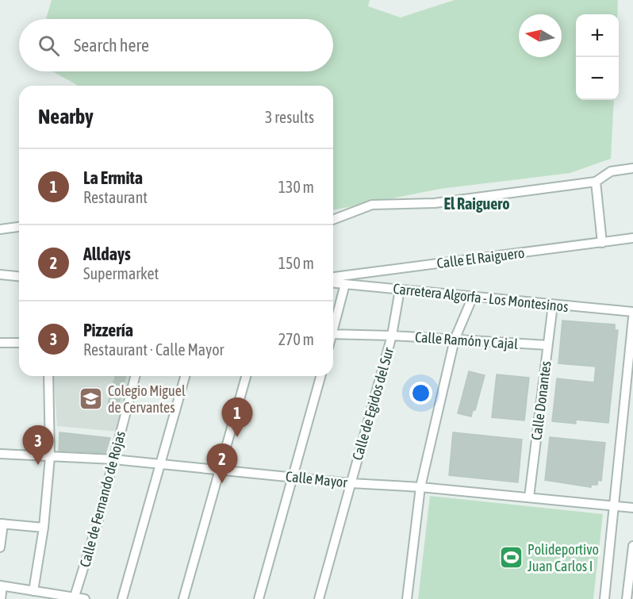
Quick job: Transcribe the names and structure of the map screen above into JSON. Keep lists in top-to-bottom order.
{
  "streets": {
    "street": [
      "Calle El Raiguero",
      "Carretera Algorfa - Los Montesinos",
      "Calle Ramón y Cajal",
      "Calle Donantes",
      "Calle de Egidos del Sur",
      "Calle Mayor",
      "Calle de Fernando de Rojas"
    ]
  },
  "crossings": [
    ["Carretera Algorfa - Los Montesinos", "Calle Donantes"],
    ["Carretera Algorfa - Los Montesinos", "Calle de Egidos del Sur"],
    ["Calle Ramón y Cajal", "Calle Donantes"],
    ["Calle Ramón y Cajal", "Calle de Egidos del Sur"],
    ["Calle Donantes", "Calle Mayor"],
    ["Calle de Egidos del Sur", "Calle Mayor"],
    ["Calle Mayor", "Calle de Fernando de Rojas"]
  ],
  "districts": ["El Raiguero"],
  "places": {
    "school or university": ["Colegio Miguel de Cervantes"],
    "sports": ["Polideportivo Juan Carlos I"]
  },
  "north": "left",
  "page": {
    "map_buttons": ["+", "−"],
    "search": "Search here",
    "heading": ["Nearby", "3 results"],
    "list": [
      {
        "mark": "1",
        "name": "La Ermita",
        "note": "Restaurant",
        "value": "130 m"
      },
      {
        "mark": "2",
        "name": "Alldays",
        "note": "Supermarket",
        "value": "150 m"
      },
      {
        "mark": "3",
        "name": "Pizzería",
        "note": "Restaurant · Calle Mayor",
        "value": "270 m"
      }
    ],
    "pins": ["1", "3", "2"]
  }
}
